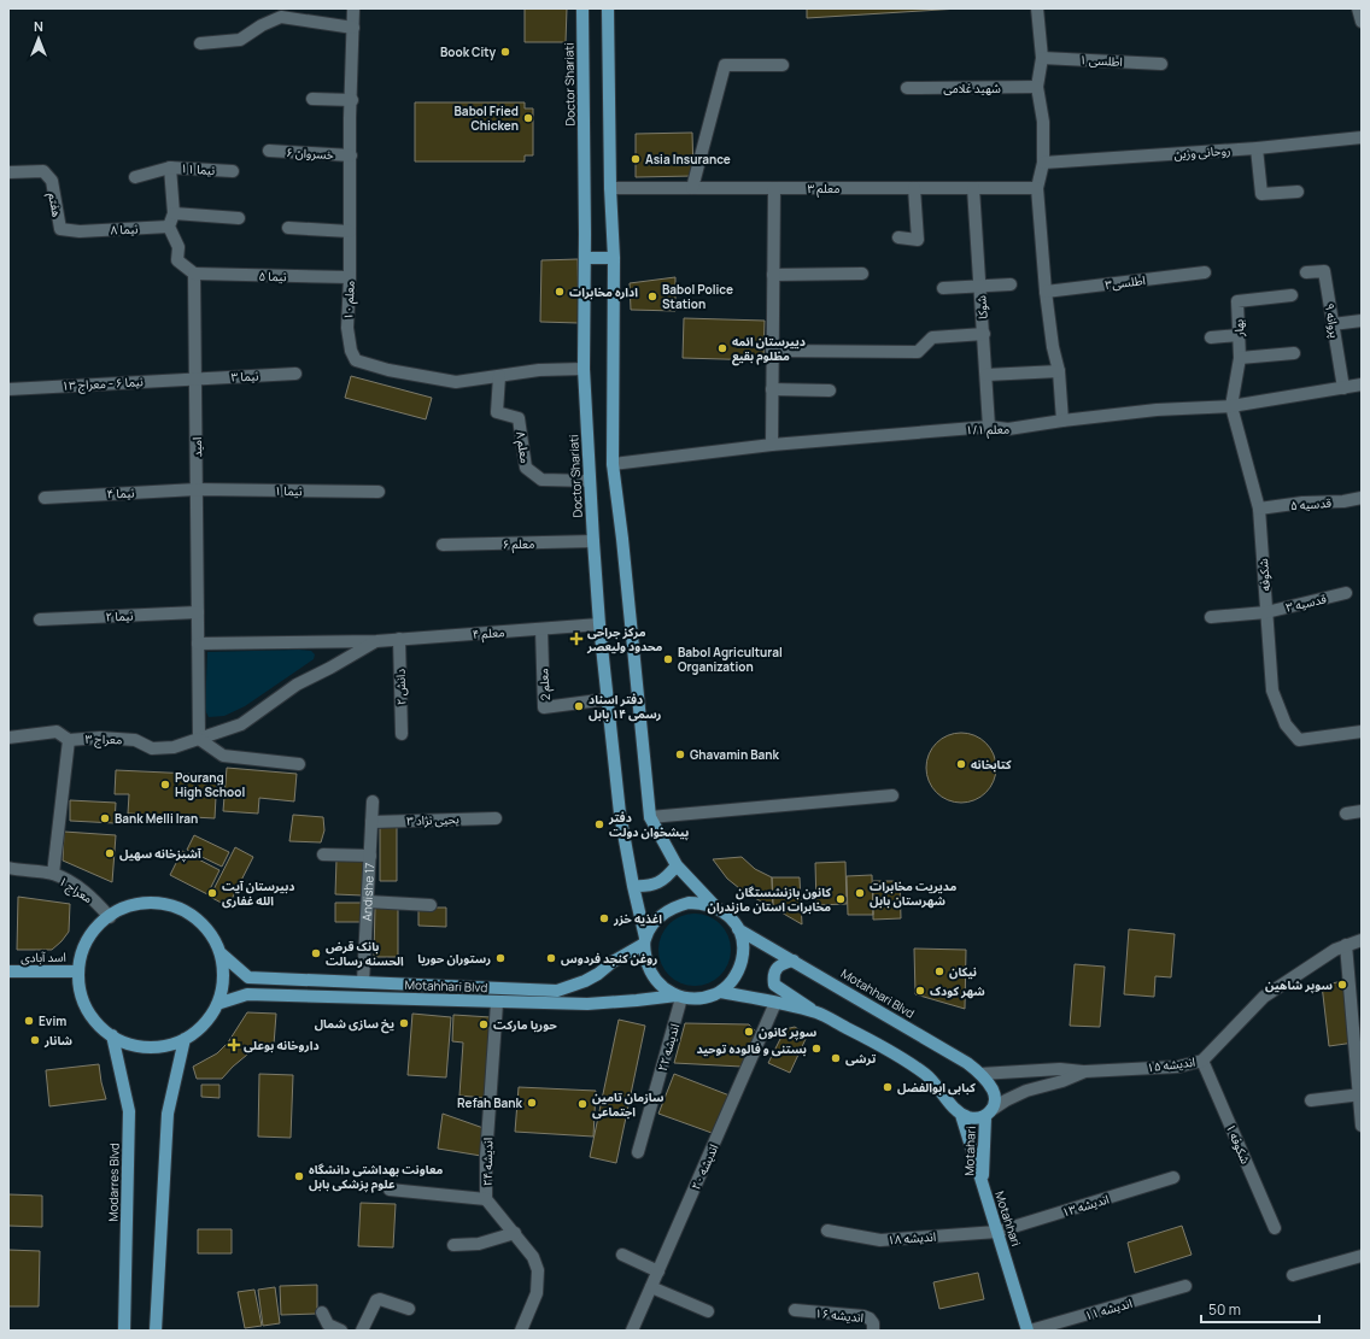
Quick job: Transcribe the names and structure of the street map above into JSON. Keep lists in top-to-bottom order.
{
  "streets": {
    "main road": [
      "Doctor Shariati",
      "اسد آبادی",
      "Motahhari Blvd",
      "Motahari",
      "Modarres Blvd",
      "Motahhari"
    ],
    "street": [
      "اطلسی ۱",
      "شهید غلامی",
      "روحانی وزین",
      "خسروان ۶",
      "نیما ۱۱",
      "معلم ۳",
      "هفتم",
      "نیما ۸",
      "نیما ۵",
      "اطلسی۳",
      "معلم ۱۰",
      "شوکا",
      "پروانه ۹",
      "بهار",
      "نیما ۳",
      "نیما ۶ - معراج ۱۳",
      "معلم ۱/۱",
      "امید",
      "معلم ۸",
      "نیما ۱",
      "نیما ۴",
      "قدسیه ۵",
      "معلم ۶",
      "شکوفه",
      "قدسیه ۳",
      "نیما ۲",
      "معلم ۴",
      "معلم 2",
      "دانش ۲",
      "معراج ۳",
      "یحیی نژاد ۳",
      "معراج ۱",
      "Andishe 17",
      "اندیشه ۲۲",
      "اندیشه ۱۵",
      "شکوفه ۱",
      "اندیشه ۲۴",
      "اندیشه ۲۰",
      "اندیشه ١٣",
      "اندیشه ۱۸",
      "اندیشه ۱۱",
      "اندیشه ۱۶"
    ]
  },
  "crossings": [
    ["Doctor Shariati", "معلم ۱۰"],
    ["Doctor Shariati", "معلم ۸"],
    ["Doctor Shariati", "معلم ۶"],
    ["Doctor Shariati", "معلم ۴"],
    ["Doctor Shariati", "معلم 2"],
    ["Doctor Shariati", "Motahhari Blvd"],
    ["Doctor Shariati", "اندیشه ۲۲"],
    ["خسروان ۶", "معلم ۱۰"],
    ["معلم ۳", "شوکا"],
    ["هفتم", "نیما ۸"],
    ["نیما ۵", "معلم ۱۰"],
    ["نیما ۵", "امید"],
    ["معلم ۱۰", "معلم ۸"],
    ["شوکا", "معلم ۱/۱"],
    ["پروانه ۹", "معلم ۱/۱"],
    ["بهار", "معلم ۱/۱"],
    ["بهار", "شکوفه"],
    ["نیما ۳", "نیما ۶ - معراج ۱۳"],
    ["نیما ۳", "امید"],
    ["نیما ۶ - معراج ۱۳", "امید"],
    ["معلم ۱/۱", "شکوفه"],
    ["امید", "نیما ۱"],
    ["امید", "نیما ۴"],
    ["امید", "نیما ۲"],
    ["امید", "معلم ۴"],
    ["امید", "معراج ۳"],
    ["نیما ۱", "نیما ۴"],
    ["قدسیه ۵", "شکوفه"],
    ["شکوفه", "قدسیه ۳"],
    ["معلم ۴", "معلم 2"],
    ["معلم ۴", "دانش ۲"],
    ["معلم ۴", "معراج ۳"],
    ["یحیی نژاد ۳", "Andishe 17"],
    ["معراج ۱", "اسد آبادی"],
    ["معراج ۱", "Motahhari Blvd"],
    ["معراج ۱", "Modarres Blvd"],
    ["Andishe 17", "Motahhari Blvd"],
    ["اسد آبادی", "Motahhari Blvd"],
    ["اسد آبادی", "Modarres Blvd"],
    ["Motahhari Blvd", "اندیشه ۲۲"],
    ["Motahhari Blvd", "Motahari"],
    ["Motahhari Blvd", "اندیشه ۲۴"],
    ["Motahhari Blvd", "Modarres Blvd"],
    ["اندیشه ۱۵", "شکوفه ۱"],
    ["اندیشه ۱۵", "Motahari"],
    ["Motahari", "Motahhari"],
    ["اندیشه ١٣", "Motahhari"],
    ["اندیشه ١٣", "اندیشه ۱۸"],
    ["Motahhari", "اندیشه ۱۸"],
    ["Motahhari", "اندیشه ۱۱"]
  ],
  "places": {
    "other": [
      "Book City",
      "Babol Fried Chicken",
      "Asia Insurance",
      "اداره مخابرات",
      "Babol Police Station",
      "دییرستان ائمه مظلوم بقیع",
      "Babol Agricultural Organization",
      "دفتر اسناد رسمی ۱۴ بابل",
      "Ghavamin Bank",
      "کتابخانه",
      "Pourang High School",
      "Bank Melli Iran",
      "دفتر پیشخوان دولت",
      "آشپزخانه سهیل",
      "دبیرستان آیت الله غفاری",
      "مدیریت مخابرات شهرستان بابل",
      "کانون بازنشستگان مخابرات استان مازندران",
      "اغذیه خزر",
      "بانک قرض الحسنه رسالت",
      "رستوران حوریا",
      "روغن کنجد فردوس",
      "نیکان",
      "سوپر شاهین",
      "شهر کودک",
      "Evim",
      "یخ سازی شمال",
      "حوریا مارکت",
      "سوپر کانون",
      "شانار",
      "بستنی و فالوده توحید",
      "ترشی",
      "کبابی ابوالفضل",
      "Refah Bank",
      "سازمان تامین اجتماعی",
      "معاونت بهداشتی دانشگاه علوم پزشکی بابل"
    ],
    "health": ["مرکز جراحی محدود ولیعصر", "داروخانه بوعلی"]
  },
  "scale_bar": "50 m",
  "north": "top"
}
